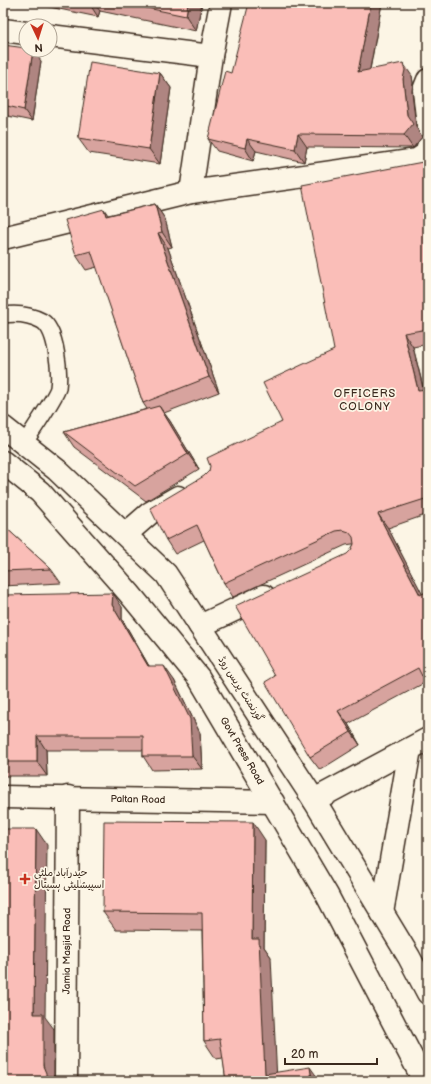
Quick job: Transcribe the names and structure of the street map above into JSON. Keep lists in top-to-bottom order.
{
  "streets": {
    "street": [
      "گورنمنٹ پریس روڈ",
      "Govt Press Road",
      "Paltan Road",
      "Jamia Masjid Road"
    ]
  },
  "crossings": [
    ["Govt Press Road", "Paltan Road"],
    ["Paltan Road", "Jamia Masjid Road"]
  ],
  "districts": ["OFFICERS COLONY"],
  "places": {
    "health": ["حیدرآباد ملٹی اسپیشلیٹی ہسپتال"]
  },
  "scale_bar": "20 m",
  "north": "bottom"
}
